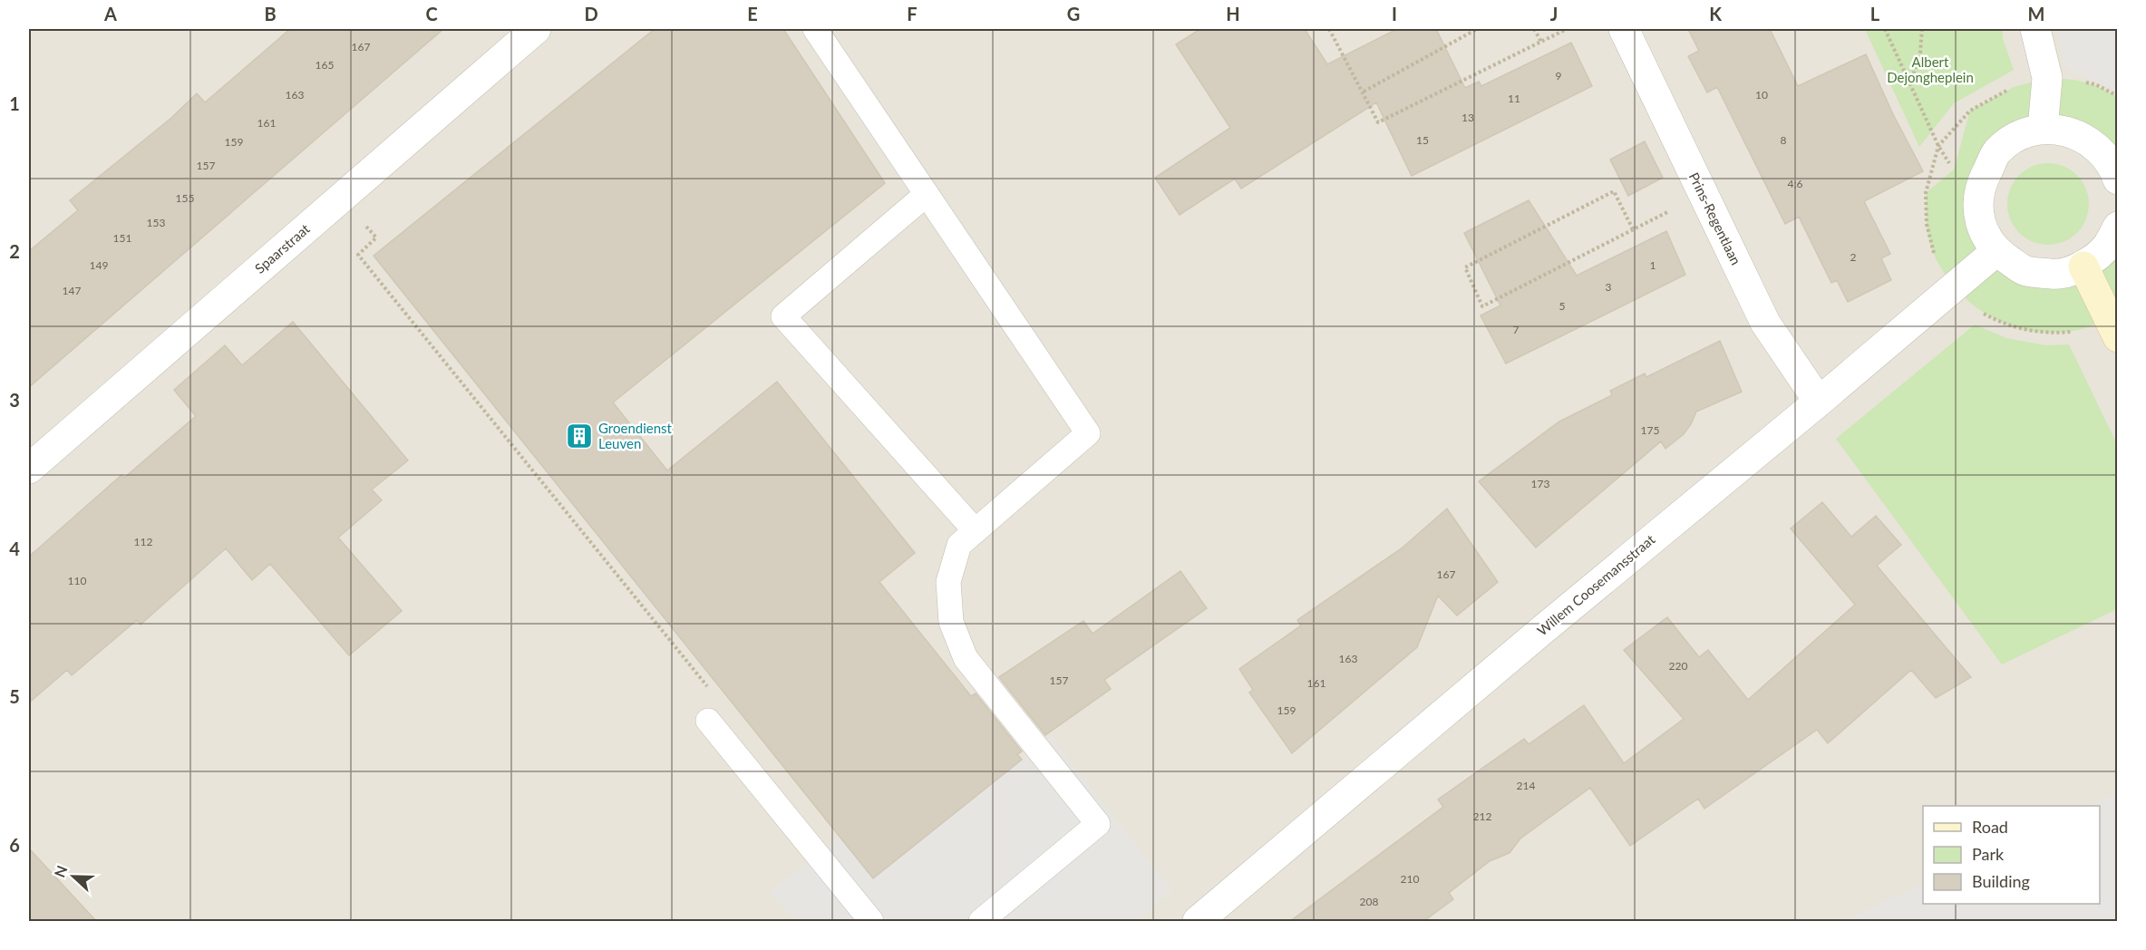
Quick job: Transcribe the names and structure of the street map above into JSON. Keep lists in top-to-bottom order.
{
  "streets": {
    "street": ["Prins-Regentlaan", "Spaarstraat", "Willem Coosemansstraat"]
  },
  "crossings": [
    ["Prins-Regentlaan", "Willem Coosemansstraat"]
  ],
  "parks": ["Albert Dejongheplein"],
  "places": {
    "building": ["Groendienst Leuven"]
  },
  "house_numbers": [
    "167",
    "165",
    "9",
    "163",
    "10",
    "11",
    "13",
    "161",
    "15",
    "8",
    "159",
    "157",
    "4;6",
    "155",
    "153",
    "151",
    "2",
    "149",
    "1",
    "3",
    "147",
    "5",
    "7",
    "175",
    "173",
    "112",
    "167",
    "110",
    "163",
    "220",
    "157",
    "161",
    "159",
    "214",
    "212",
    "210",
    "208"
  ],
  "legend": ["Road", "Park", "Building"],
  "north": "left",
  "grid": {
    "columns": [
      "A",
      "B",
      "C",
      "D",
      "E",
      "F",
      "G",
      "H",
      "I",
      "J",
      "K",
      "L",
      "M"
    ],
    "rows": [
      "1",
      "2",
      "3",
      "4",
      "5",
      "6"
    ]
  }
}
